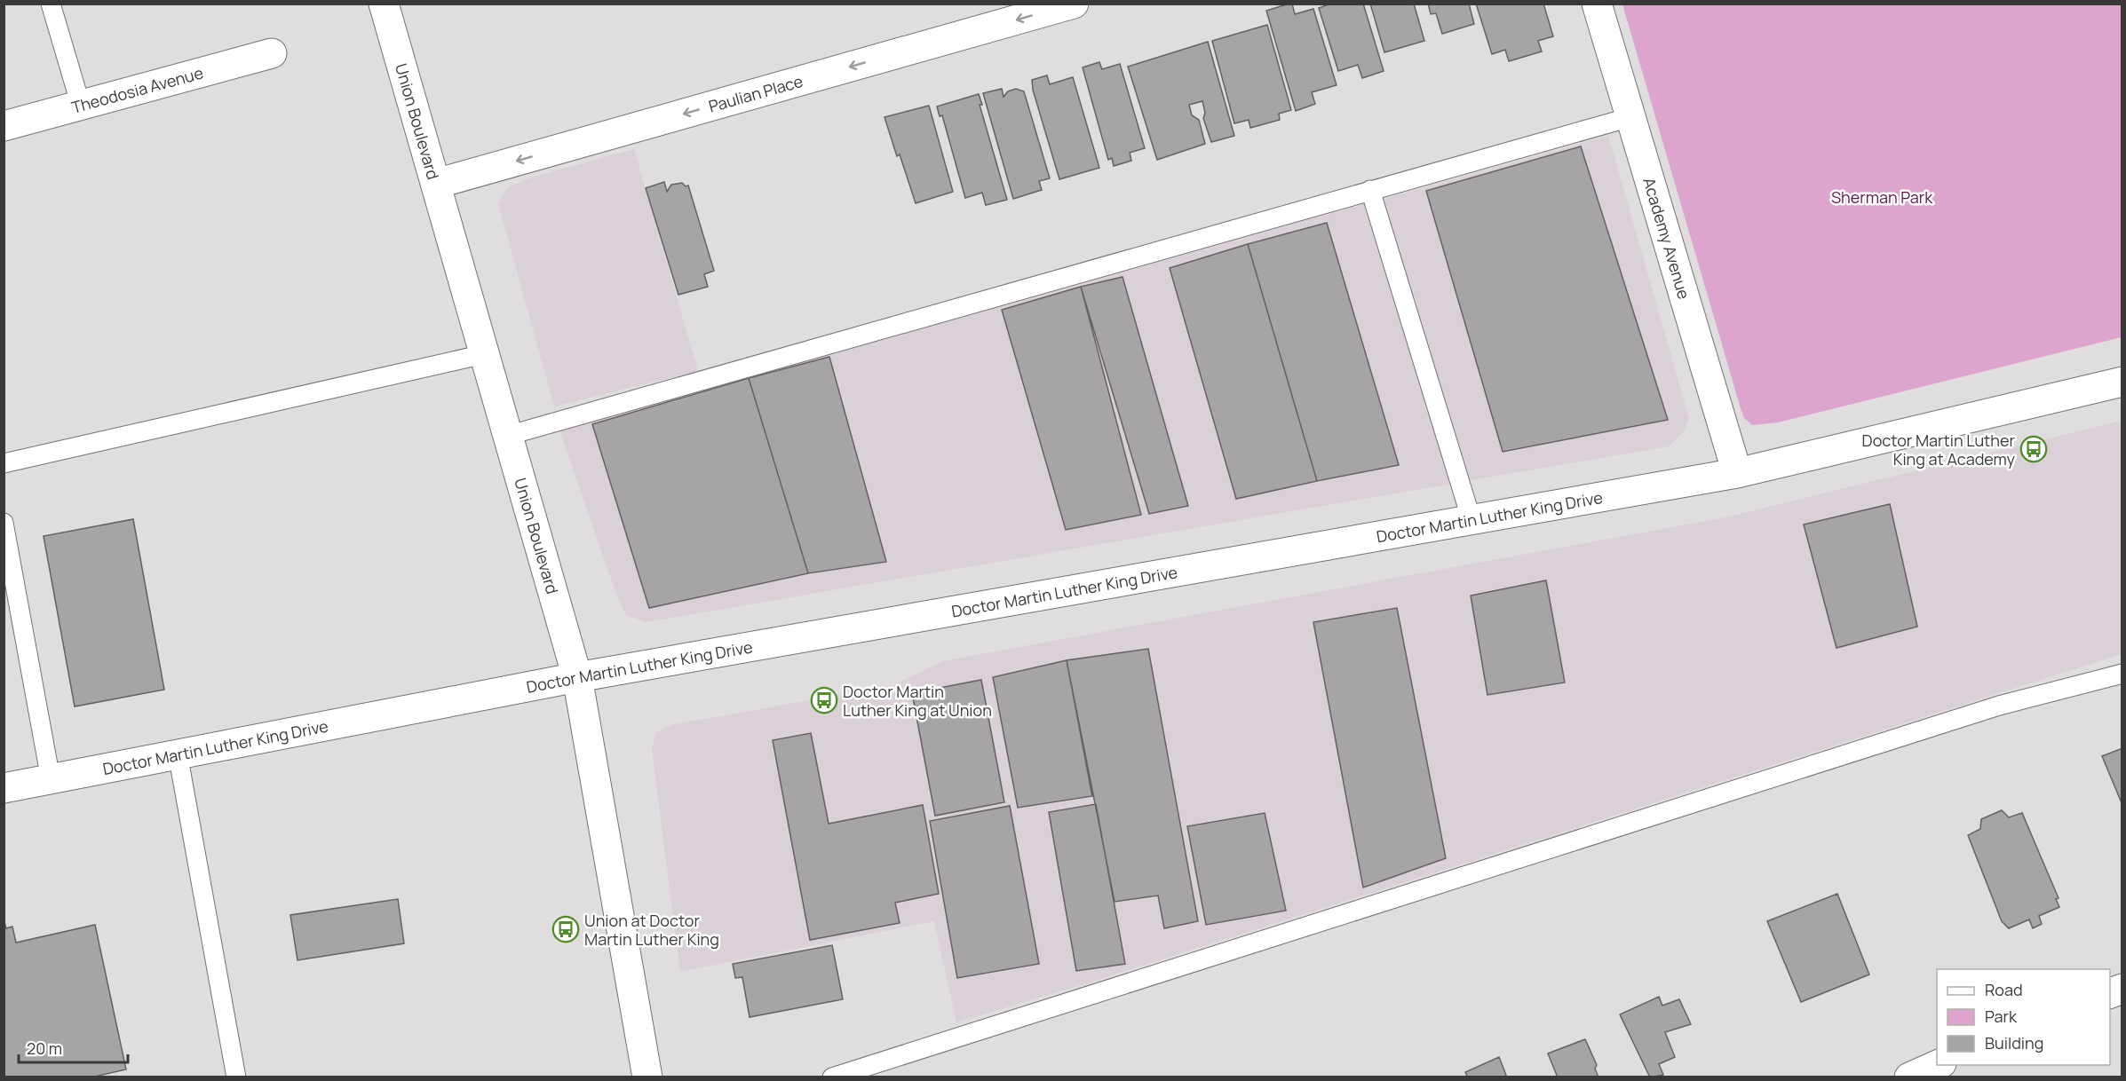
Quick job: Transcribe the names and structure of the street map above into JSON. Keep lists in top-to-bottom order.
{
  "streets": {
    "main road": [
      "Theodosia Avenue",
      "Paulian Place",
      "Union Boulevard",
      "Academy Avenue",
      "Doctor Martin Luther King Drive"
    ]
  },
  "crossings": [
    ["Paulian Place", "Union Boulevard"],
    ["Union Boulevard", "Doctor Martin Luther King Drive"],
    ["Academy Avenue", "Doctor Martin Luther King Drive"]
  ],
  "one_way": ["Paulian Place"],
  "parks": ["Sherman Park"],
  "places": {
    "bus stop": ["Doctor Martin Luther King at Academy", "Doctor Martin Luther King at Union", "Union at Doctor Martin Luther King"]
  },
  "legend": ["Road", "Park", "Building"],
  "scale_bar": "20 m"
}
